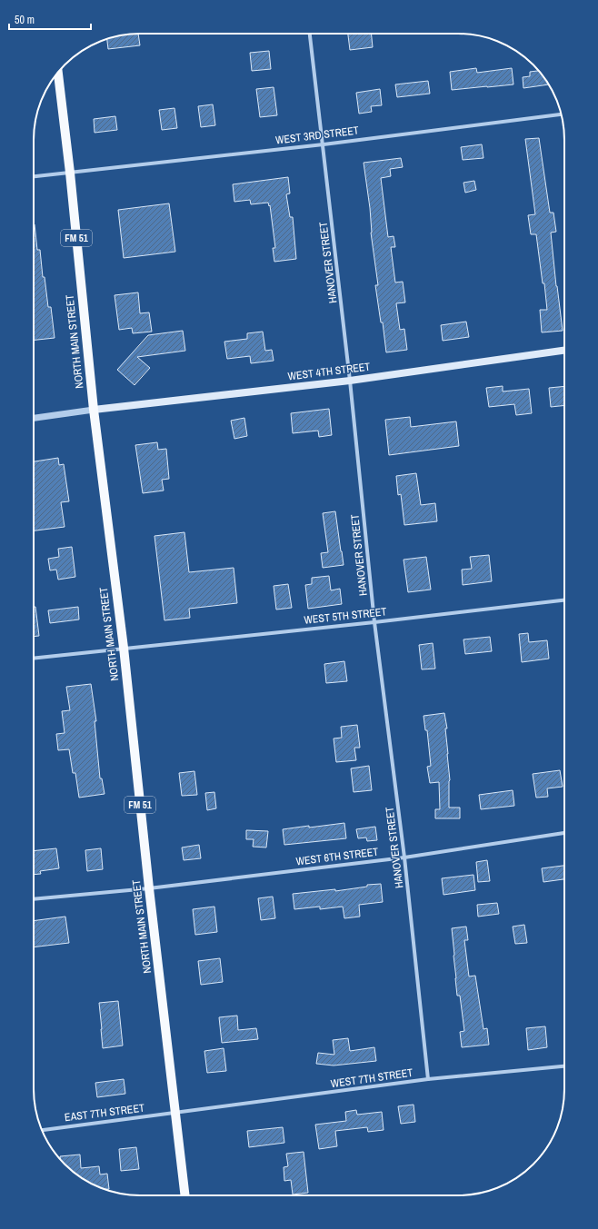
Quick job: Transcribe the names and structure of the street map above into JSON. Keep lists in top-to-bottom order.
{
  "streets": {
    "main road": ["FM 51", "NORTH MAIN STREET", "WEST 4TH STREET"],
    "street": [
      "WEST 3RD STREET",
      "HANOVER STREET",
      "WEST 5TH STREET",
      "WEST 6TH STREET",
      "WEST 7TH STREET",
      "EAST 7TH STREET"
    ]
  },
  "crossings": [
    ["WEST 3RD STREET", "HANOVER STREET"],
    ["WEST 3RD STREET", "NORTH MAIN STREET"],
    ["HANOVER STREET", "WEST 4TH STREET"],
    ["HANOVER STREET", "WEST 5TH STREET"],
    ["HANOVER STREET", "WEST 6TH STREET"],
    ["HANOVER STREET", "WEST 7TH STREET"],
    ["NORTH MAIN STREET", "WEST 4TH STREET"],
    ["NORTH MAIN STREET", "WEST 5TH STREET"],
    ["NORTH MAIN STREET", "WEST 6TH STREET"],
    ["NORTH MAIN STREET", "WEST 7TH STREET"],
    ["NORTH MAIN STREET", "EAST 7TH STREET"],
    ["WEST 7TH STREET", "EAST 7TH STREET"]
  ],
  "scale_bar": "50 m"
}
